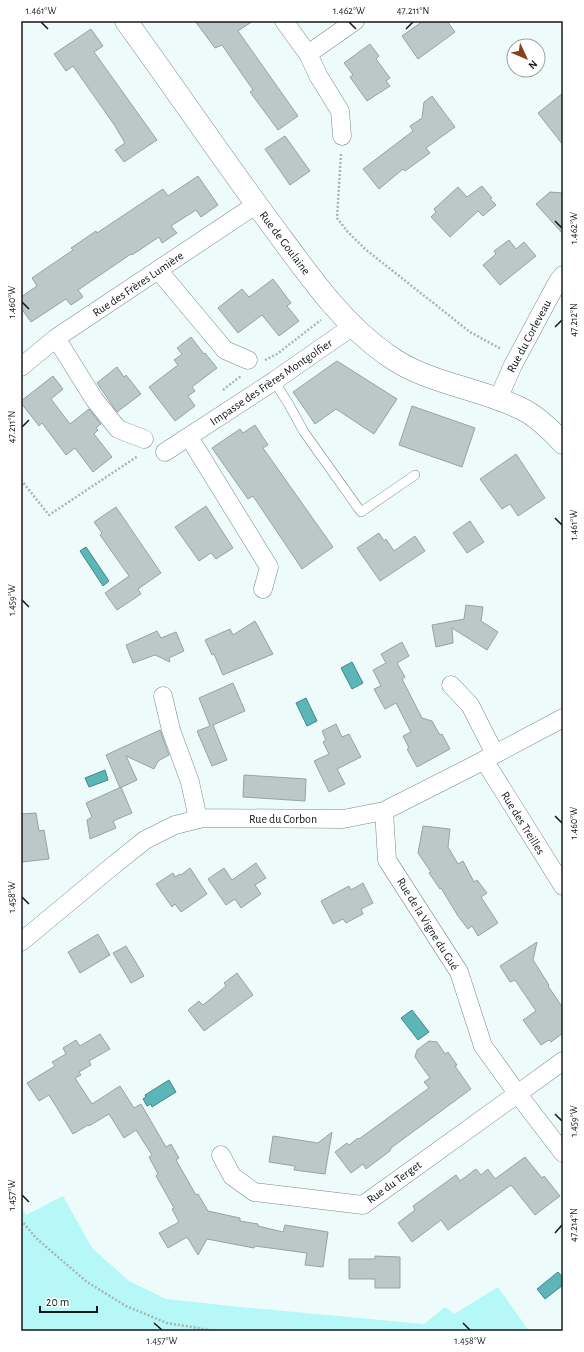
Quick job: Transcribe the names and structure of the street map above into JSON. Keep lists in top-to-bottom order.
{
  "streets": {
    "street": [
      "Rue de Goulaine",
      "Rue des Frères Lumière",
      "Rue du Corleveau",
      "Impasse des Frères Montgolfier",
      "Rue du Corbon",
      "Rue des Treilles",
      "Rue de la Vigne du Gué",
      "Rue du Terget"
    ]
  },
  "crossings": [
    ["Rue de Goulaine", "Rue des Frères Lumière"],
    ["Rue de Goulaine", "Rue du Corleveau"],
    ["Rue de Goulaine", "Impasse des Frères Montgolfier"],
    ["Rue du Corbon", "Rue des Treilles"],
    ["Rue du Corbon", "Rue de la Vigne du Gué"],
    ["Rue de la Vigne du Gué", "Rue du Terget"]
  ],
  "scale_bar": "20 m",
  "north": "bottom right",
  "coordinates": [
    "1.461°W",
    "1.462°W",
    "47.211°N",
    "1.460°W",
    "47.212°N",
    "1.459°W",
    "1.458°W",
    "1.457°W",
    "47.214°N"
  ]
}
